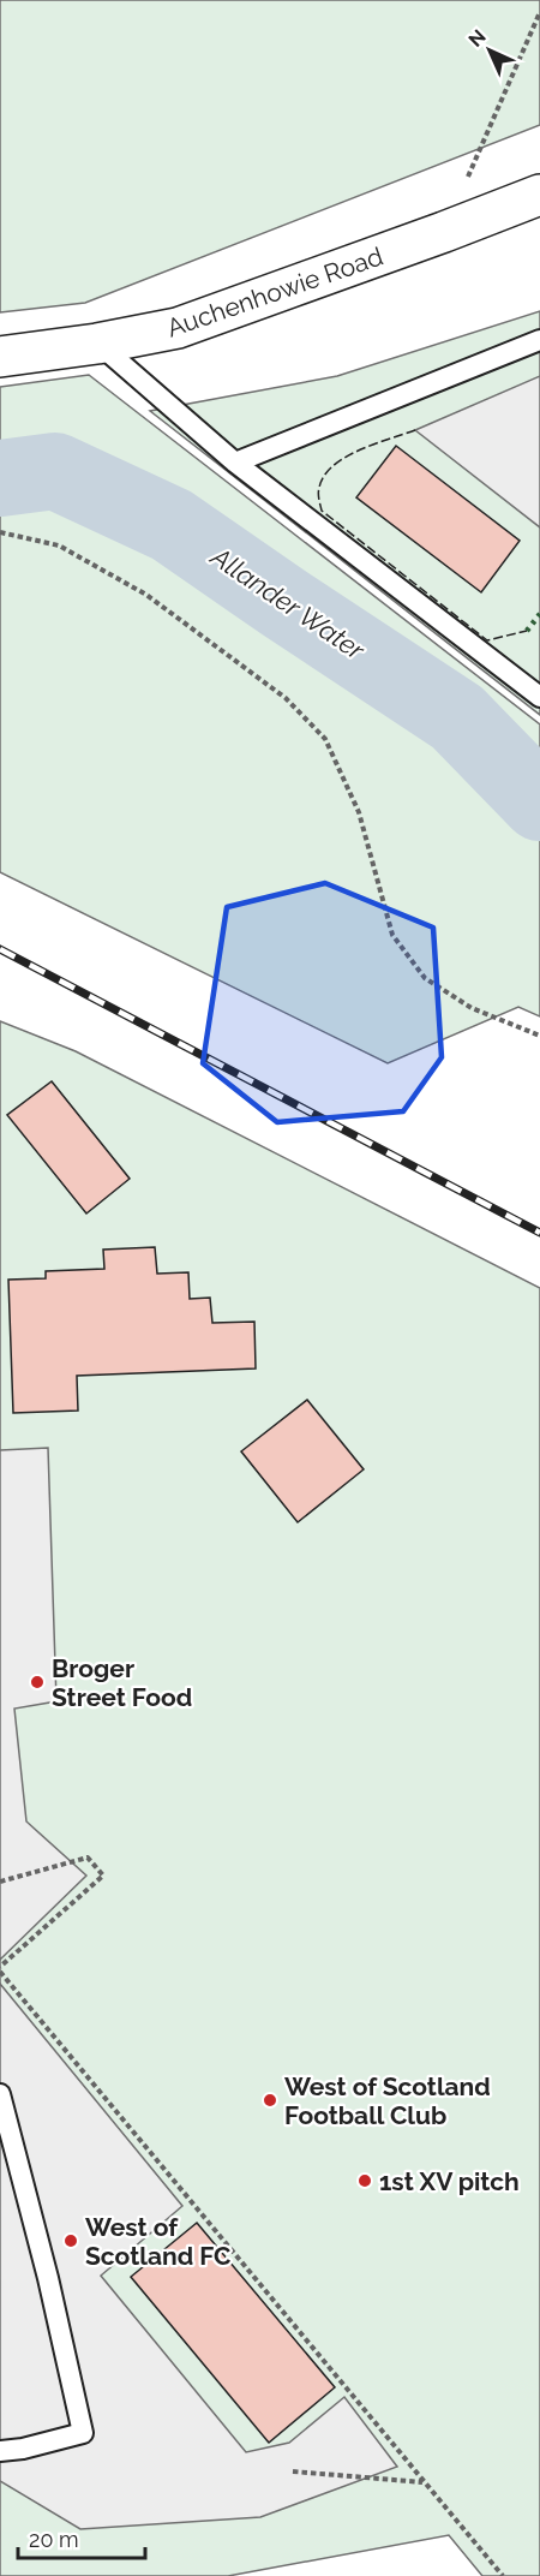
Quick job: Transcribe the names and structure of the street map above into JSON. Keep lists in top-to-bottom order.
{
  "streets": {
    "main road": ["Auchenhowie Road"]
  },
  "water": ["Allander Water"],
  "places": [
    "Broger Street Food",
    "West of Scotland Football Club",
    "1st XV pitch",
    "West of Scotland FC"
  ],
  "scale_bar": "20 m",
  "north": "top left"
}
